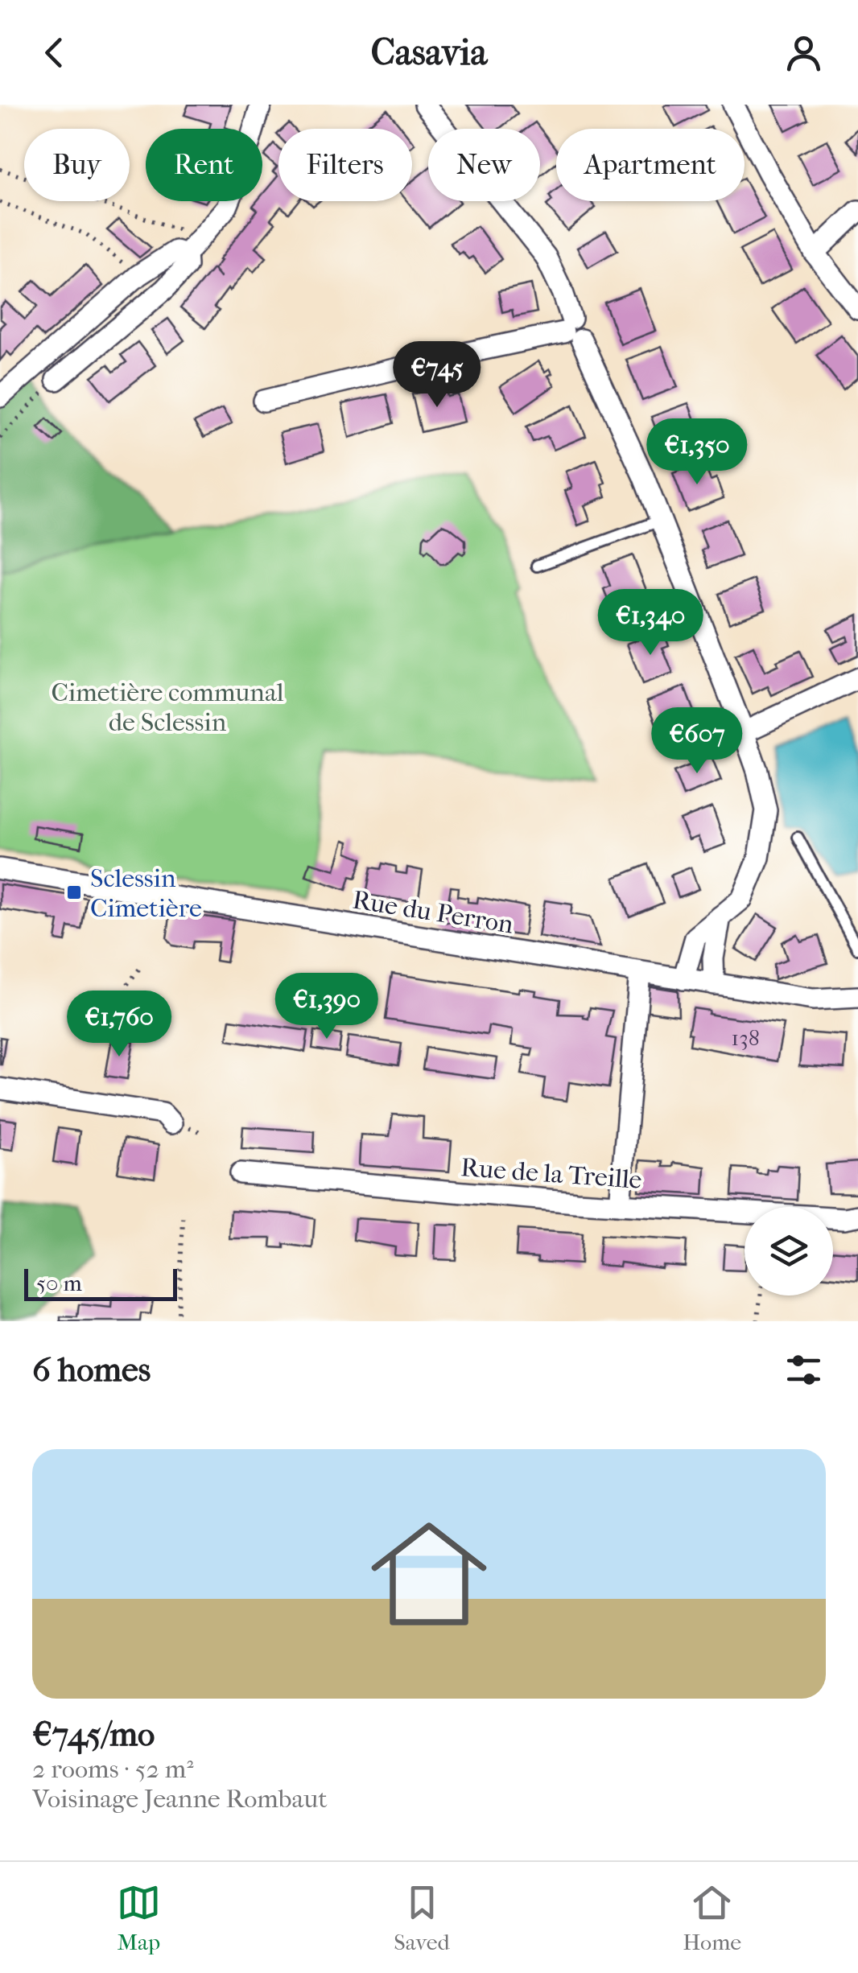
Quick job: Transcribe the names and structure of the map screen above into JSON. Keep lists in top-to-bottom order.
{
  "streets": {
    "street": ["Rue du Perron", "Rue de la Treille"]
  },
  "parks": ["Cimetière communal de Sclessin"],
  "places": {
    "transit": ["Sclessin Cimetière"]
  },
  "house_numbers": ["138"],
  "scale_bar": "50 m",
  "page": {
    "header": "Casavia",
    "chip": [
      "Buy",
      "Rent",
      "Filters",
      "New",
      "Apartment"
    ],
    "price": [
      "€745",
      "€1,350",
      "€1,340",
      "€607",
      "€1,390",
      "€1,760"
    ],
    "scale": "50 m",
    "heading": "6 homes",
    "list": [
      {
        "name": "€745/mo",
        "note": "2 rooms · 52 m² · Voisinage Jeanne Rombaut"
      }
    ],
    "tabs": ["Map", "Saved", "Home"]
  }
}
